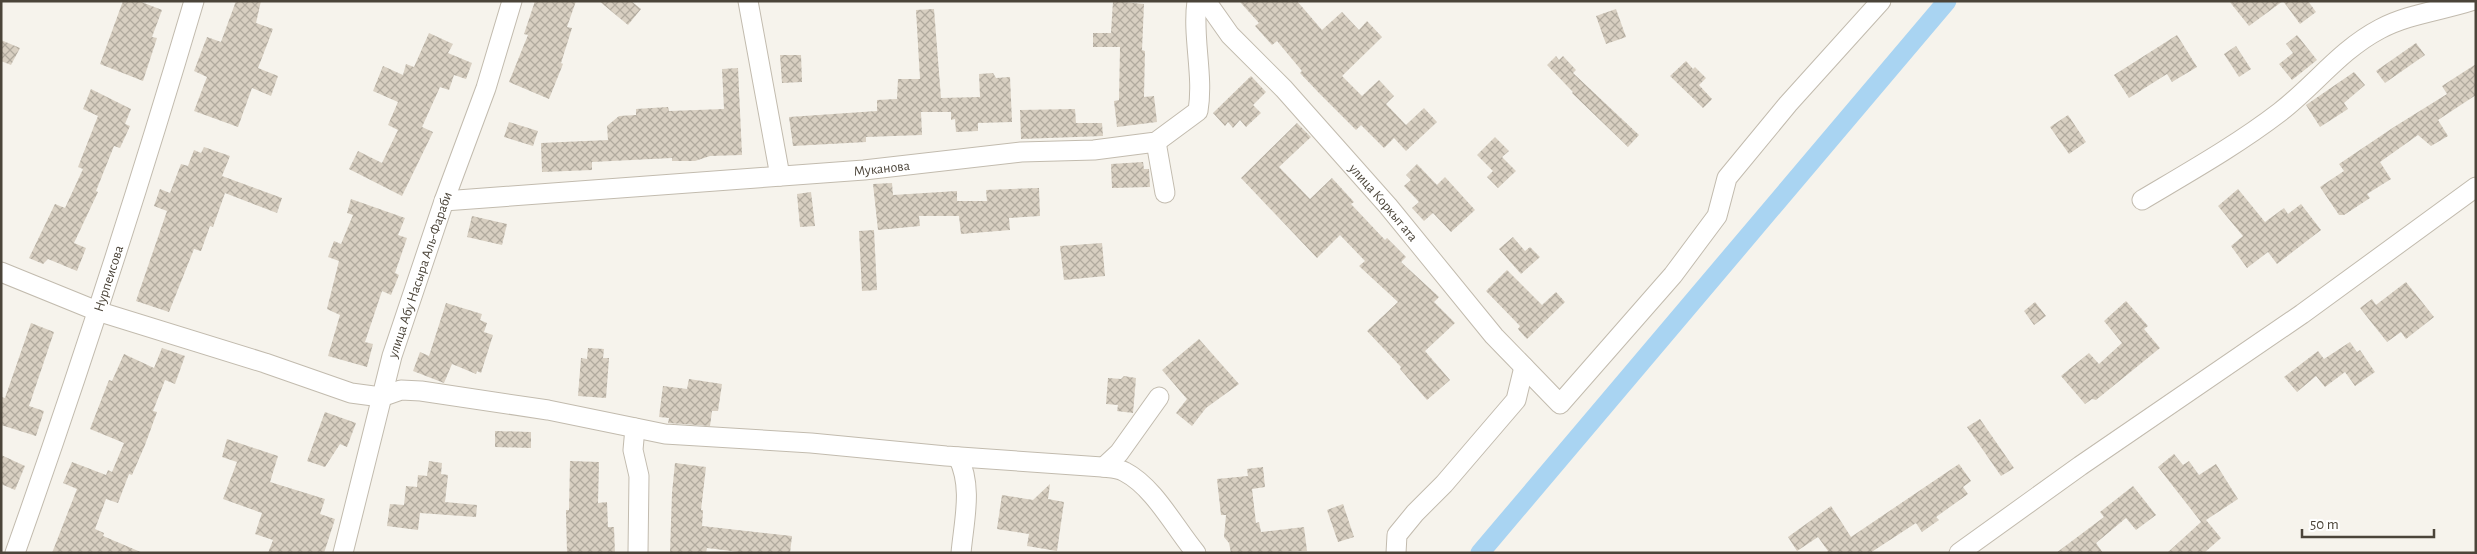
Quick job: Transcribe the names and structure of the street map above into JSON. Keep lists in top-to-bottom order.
{
  "streets": {
    "street": [
      "Муканова",
      "улица Коркыт ата",
      "улица Абу Насыра Аль-Фараби",
      "Нурпеисова"
    ]
  },
  "crossings": [
    ["Муканова", "улица Абу Насыра Аль-Фараби"]
  ],
  "scale_bar": "50 m"
}
